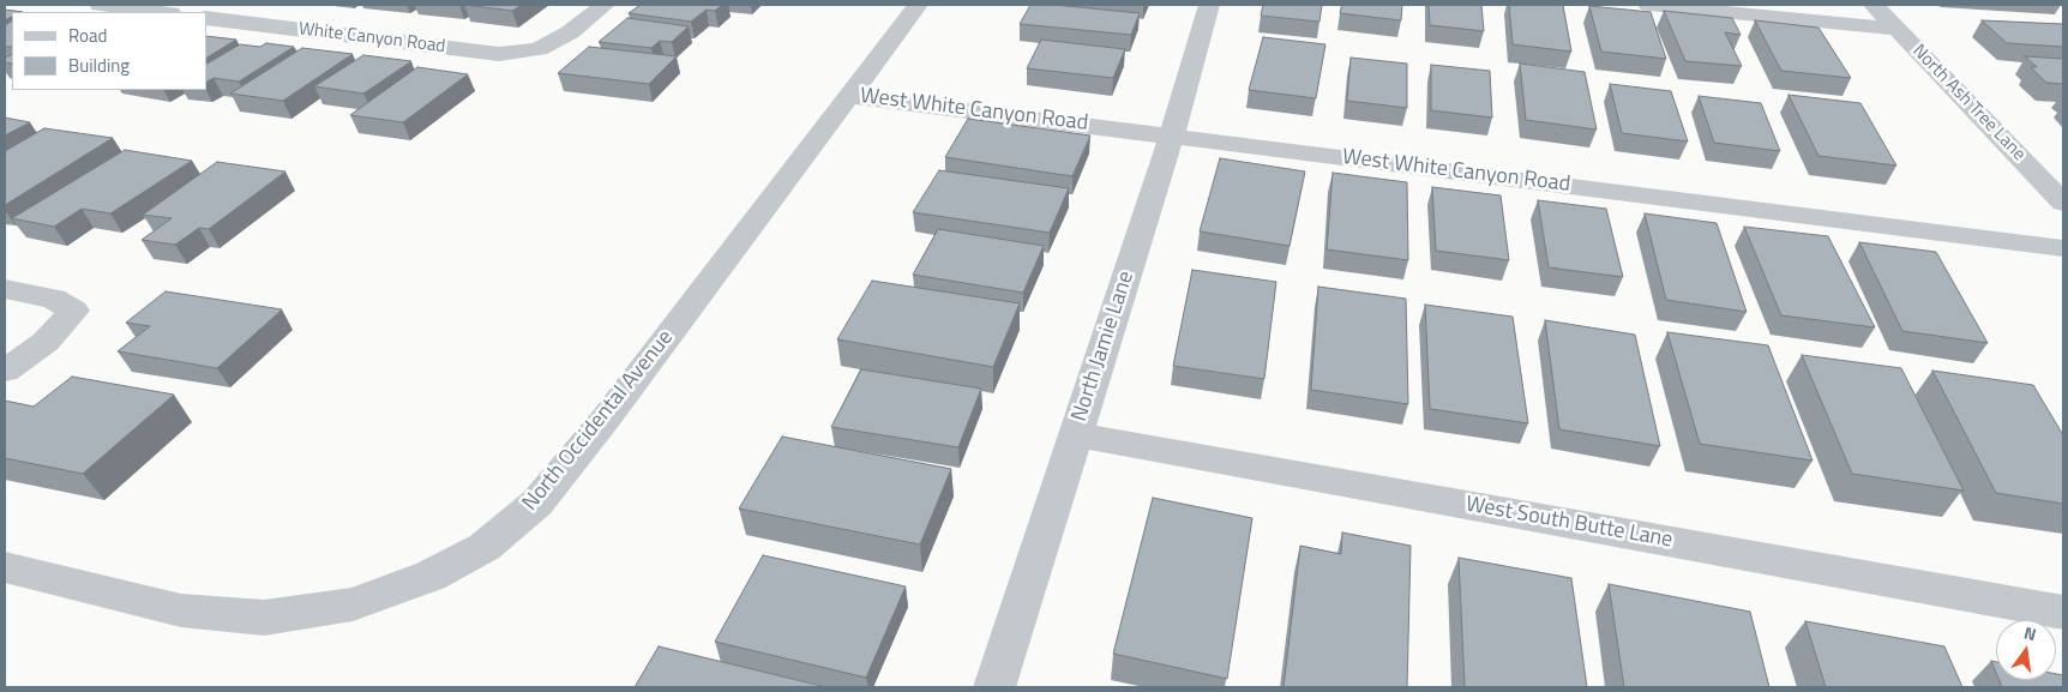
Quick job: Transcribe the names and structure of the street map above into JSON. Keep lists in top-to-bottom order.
{
  "streets": {
    "street": [
      "White Canyon Road",
      "North Ash Tree Lane",
      "West White Canyon Road",
      "North Jamie Lane",
      "North Occidental Avenue",
      "West South Butte Lane"
    ]
  },
  "crossings": [
    ["West White Canyon Road", "North Jamie Lane"],
    ["West White Canyon Road", "North Occidental Avenue"],
    ["North Jamie Lane", "West South Butte Lane"]
  ],
  "legend": ["Road", "Building"],
  "north": "top"
}
